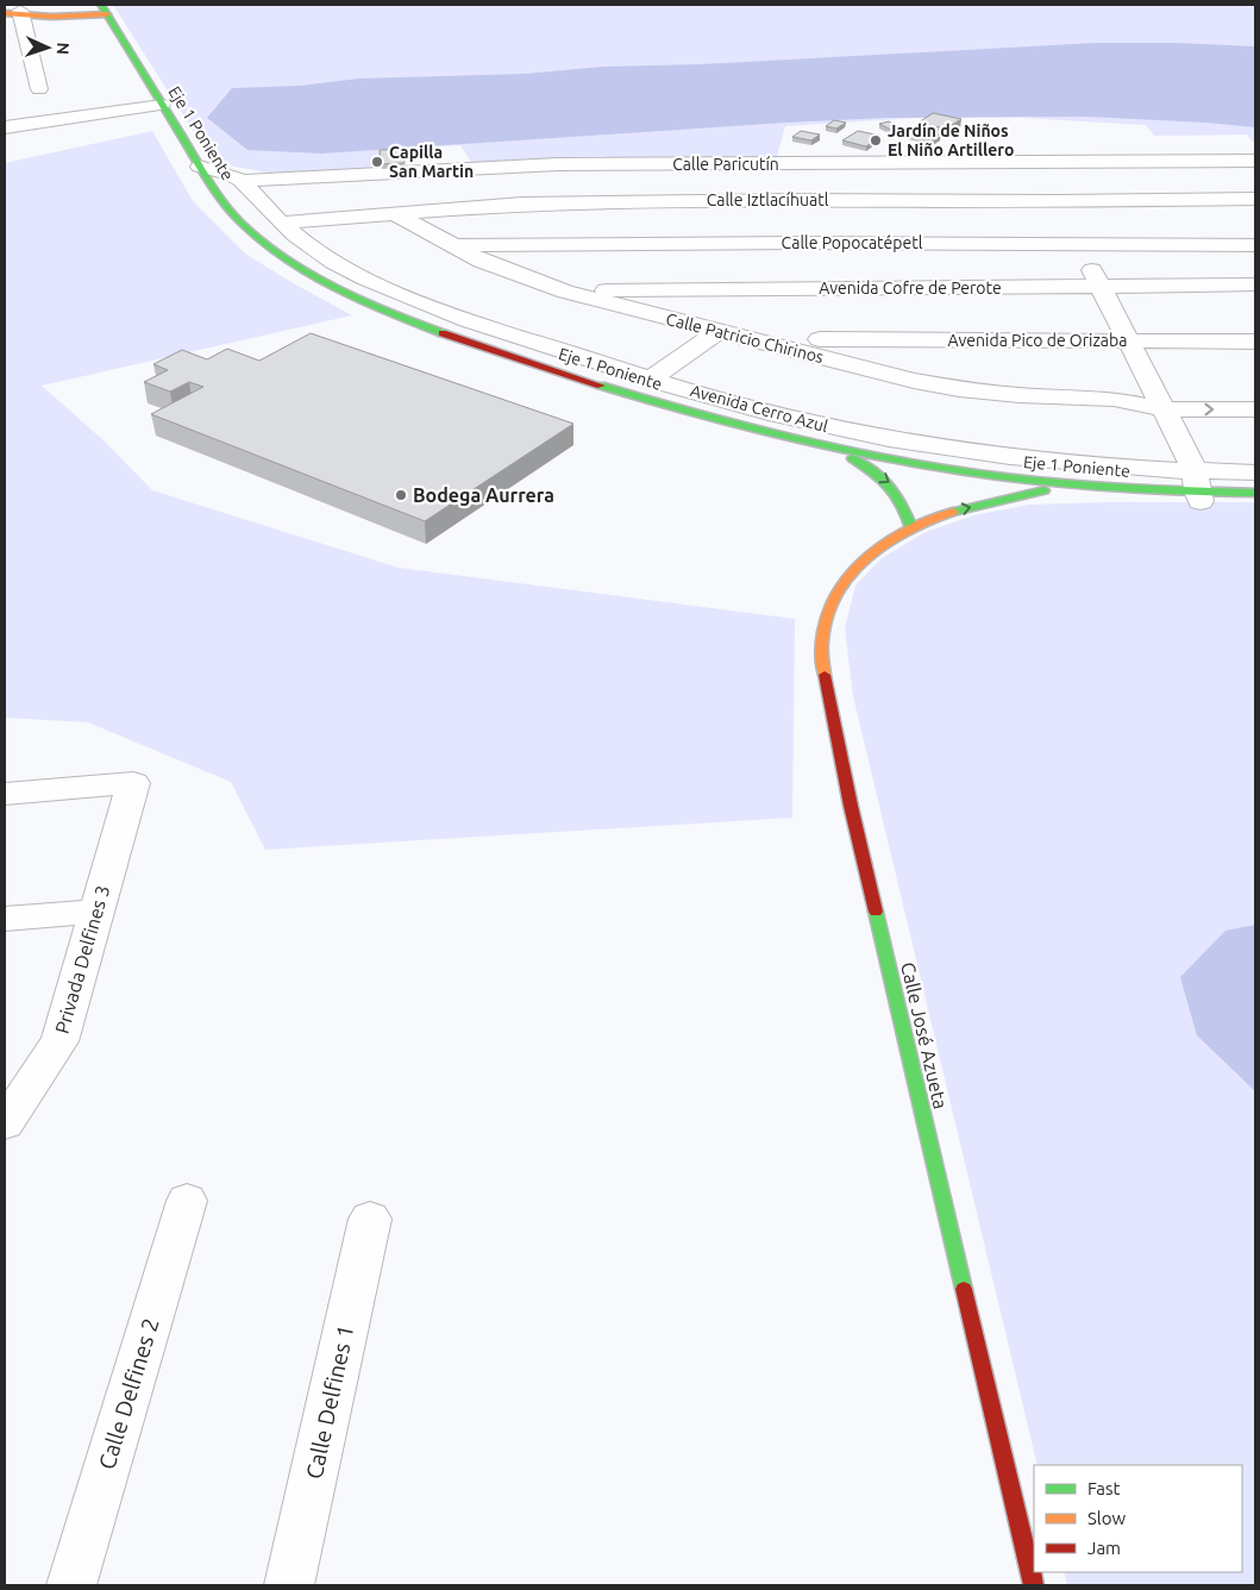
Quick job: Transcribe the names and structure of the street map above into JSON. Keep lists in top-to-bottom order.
{
  "streets": {
    "main road": ["Eje 1 Poniente", "Calle José Azueta"],
    "street": [
      "Calle Paricutín",
      "Calle Iztlacíhuatl",
      "Calle Popocatépetl",
      "Avenida Cofre de Perote",
      "Calle Patricio Chirinos",
      "Avenida Pico de Orizaba",
      "Avenida Cerro Azul",
      "Privada Delfines 3",
      "Calle Delfines 2",
      "Calle Delfines 1"
    ]
  },
  "crossings": [
    ["Eje 1 Poniente", "Calle Paricutín"],
    ["Eje 1 Poniente", "Avenida Cerro Azul"],
    ["Eje 1 Poniente", "Calle José Azueta"],
    ["Calle Paricutín", "Avenida Cerro Azul"],
    ["Calle Iztlacíhuatl", "Calle Patricio Chirinos"],
    ["Calle Iztlacíhuatl", "Avenida Cerro Azul"],
    ["Calle Popocatépetl", "Calle Patricio Chirinos"],
    ["Avenida Cofre de Perote", "Calle Patricio Chirinos"],
    ["Avenida Cofre de Perote", "Avenida Pico de Orizaba"],
    ["Calle Patricio Chirinos", "Avenida Pico de Orizaba"]
  ],
  "places": ["Jardín de Niños El Niño Artillero", "Capilla San Martin", "Bodega Aurrera"],
  "legend": ["Fast", "Slow", "Jam"],
  "north": "right"
}
